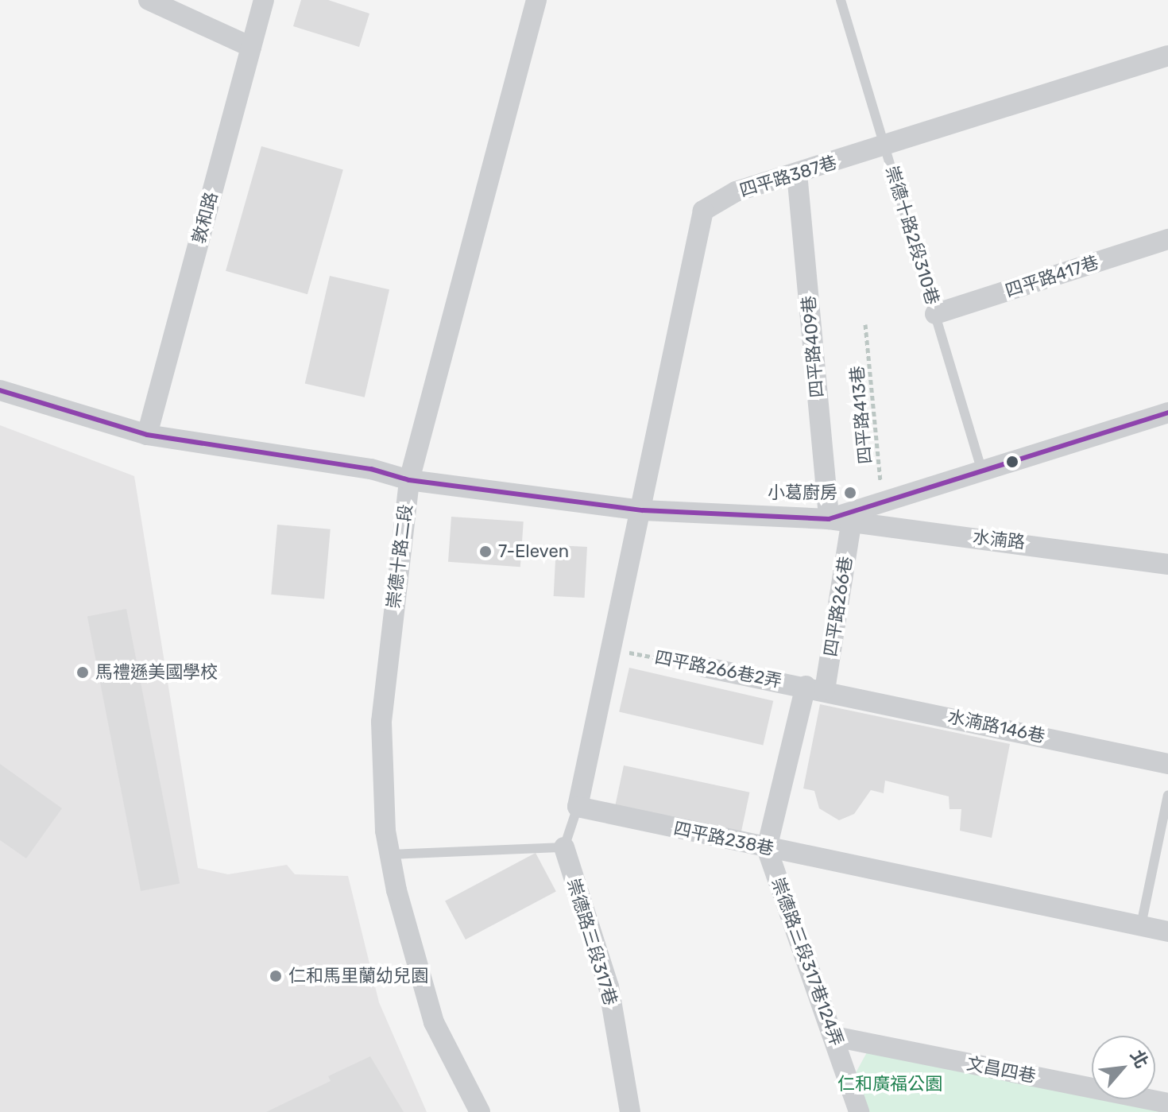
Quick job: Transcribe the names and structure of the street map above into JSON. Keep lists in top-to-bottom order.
{
  "streets": {
    "street": [
      "四平路387巷",
      "敦和路",
      "四平路417巷",
      "四平路409巷",
      "水湳路",
      "崇德十路二段",
      "四平路266巷",
      "四平路266巷2弄",
      "水湳路146巷",
      "四平路238巷",
      "崇德路三段317巷",
      "崇德路三段317巷124弄",
      "文昌四巷"
    ],
    "lane": ["崇德十路2段310巷"],
    "path": ["四平路413巷"]
  },
  "crossings": [
    ["四平路387巷", "崇德十路2段310巷"],
    ["四平路387巷", "四平路409巷"],
    ["崇德十路2段310巷", "四平路417巷"],
    ["四平路409巷", "水湳路"],
    ["水湳路", "四平路266巷"],
    ["四平路266巷", "四平路266巷2弄"],
    ["四平路266巷", "水湳路146巷"],
    ["四平路266巷", "四平路238巷"],
    ["四平路266巷", "崇德路三段317巷124弄"],
    ["四平路266巷2弄", "水湳路146巷"],
    ["四平路238巷", "崇德路三段317巷124弄"],
    ["崇德路三段317巷124弄", "文昌四巷"]
  ],
  "parks": ["仁和廣福公園"],
  "places": [
    "小葛廚房",
    "7-Eleven",
    "馬禮遜美國學校",
    "仁和馬里蘭幼兒園"
  ],
  "north": "top right"
}
